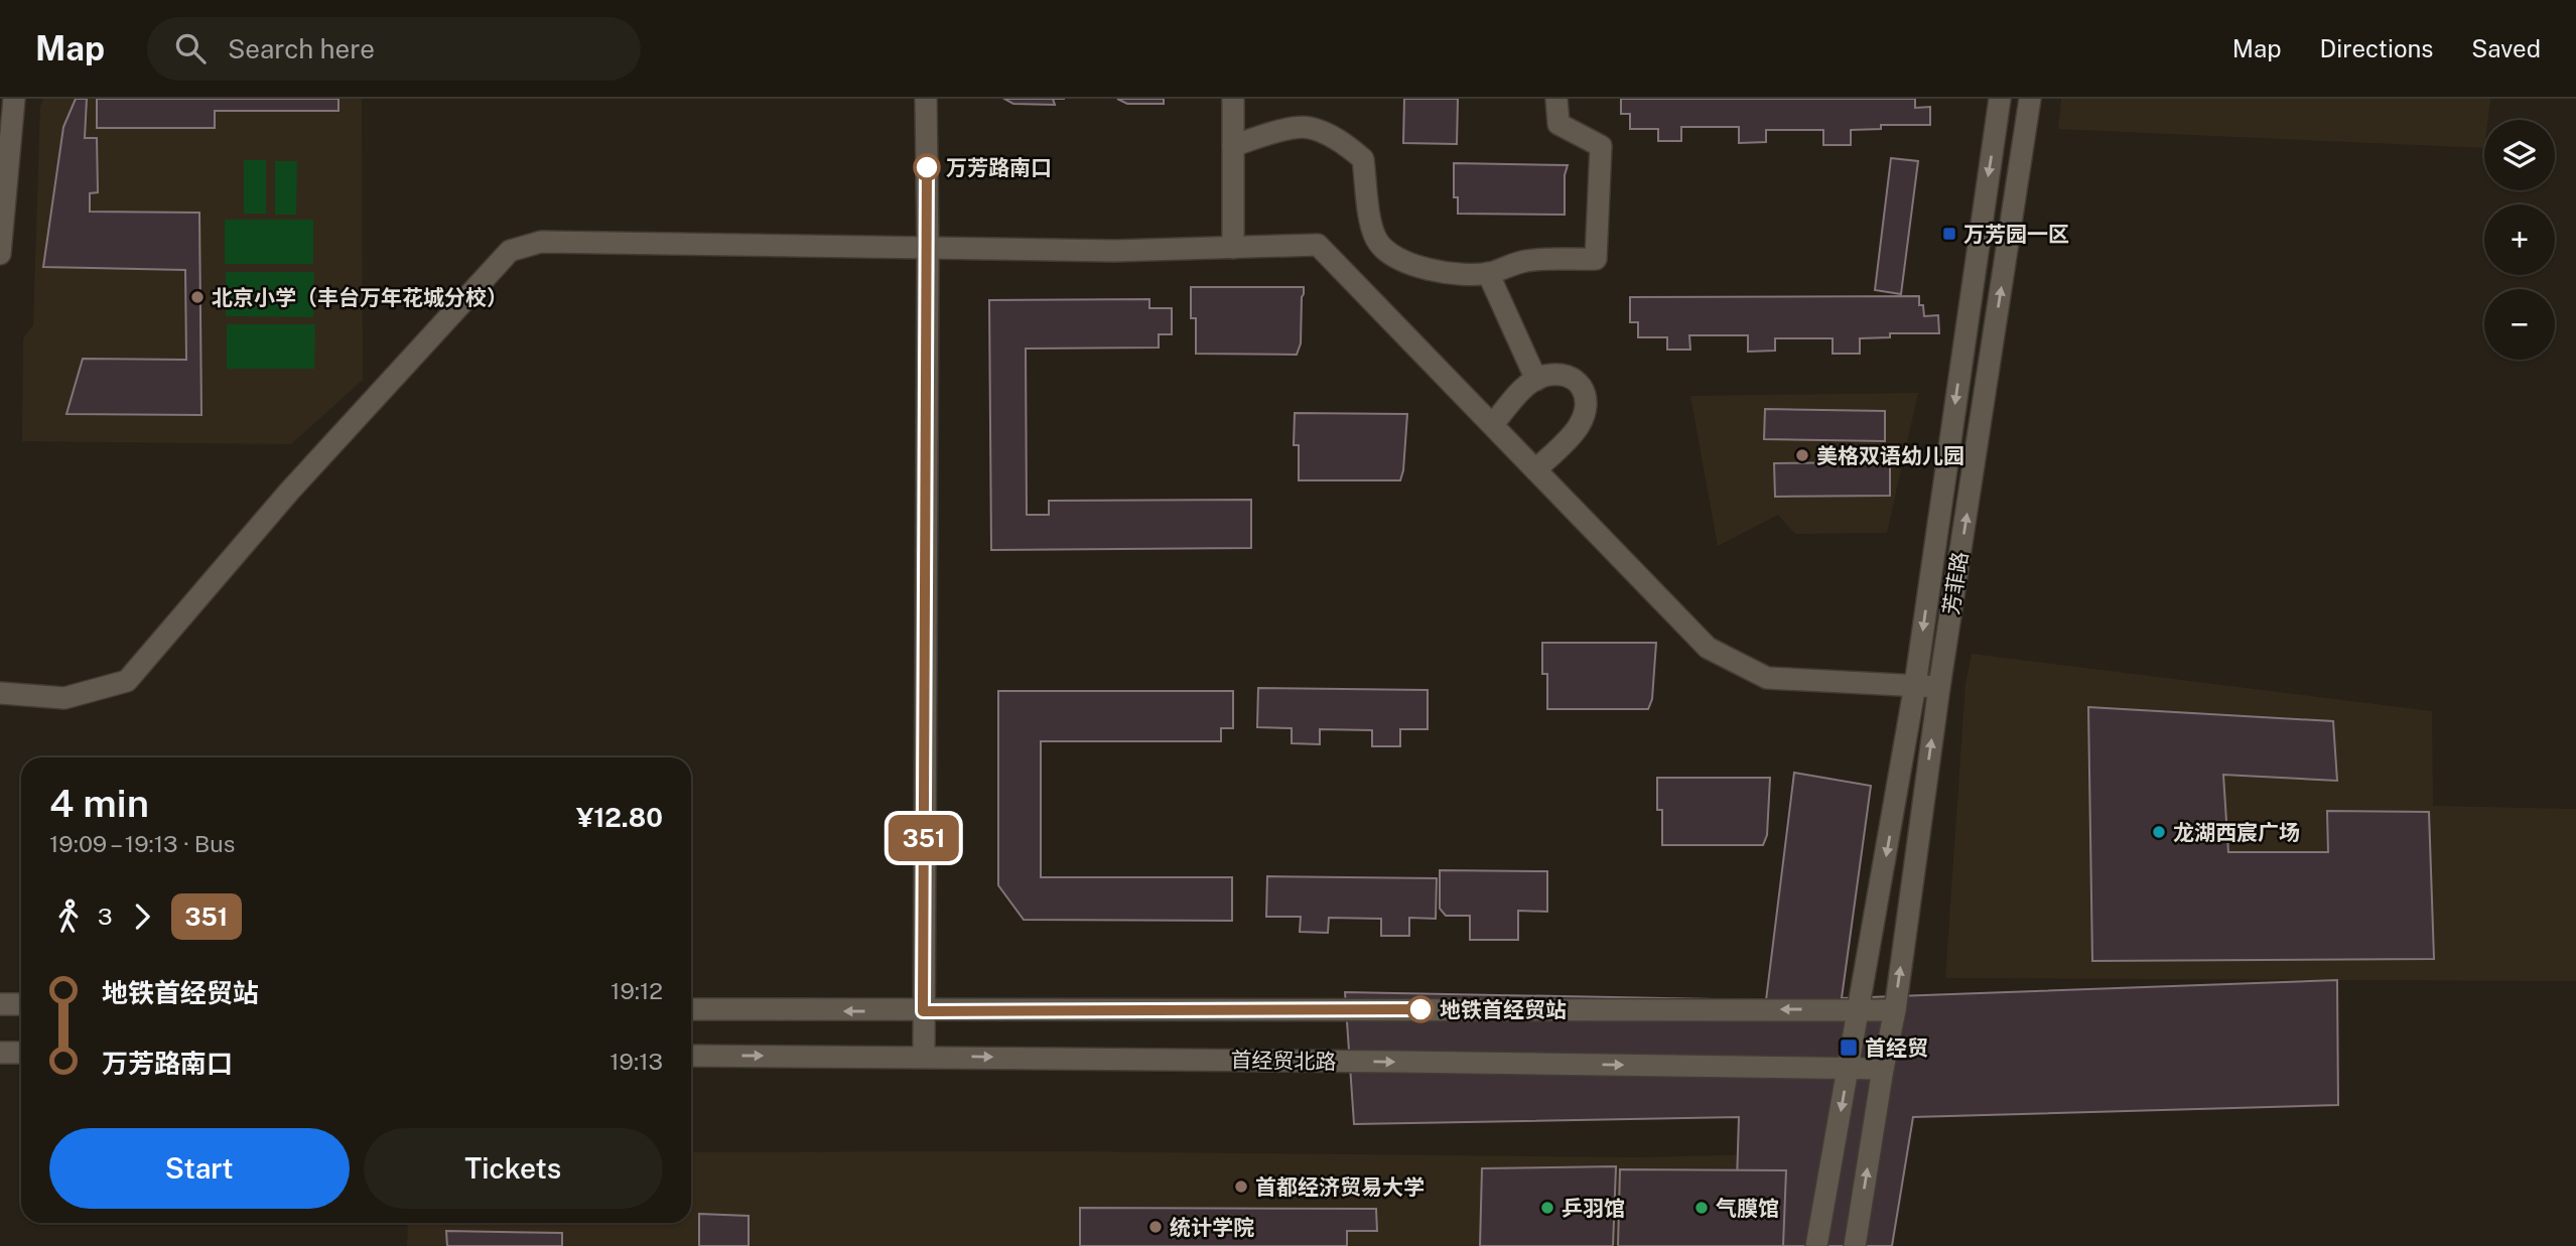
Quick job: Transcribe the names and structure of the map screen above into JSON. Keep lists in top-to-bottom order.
{
  "streets": {
    "street": ["芳菲路", "首经贸北路"]
  },
  "crossings": [
    ["芳菲路", "首经贸北路"]
  ],
  "places": {
    "other": [
      "万芳路南口",
      "北京小学（丰台万年花城分校）",
      "美格双语幼儿园",
      "龙湖西宸广场",
      "地铁首经贸站",
      "首都经济贸易大学",
      "乒羽馆",
      "气膜馆",
      "统计学院"
    ],
    "transit": ["万芳园一区", "首经贸"]
  },
  "lines": ["bus line 351"],
  "page": {
    "header": "Map",
    "search": "Search here",
    "nav": ["Map", "Directions", "Saved"],
    "on_map": "351",
    "map_buttons": ["+", "−"],
    "heading": ["4 min", "19:09 – 19:13 · Bus", "¥12.80"],
    "legs": ["3", "351"],
    "list": [
      {
        "name": "地铁首经贸站",
        "value": "19:12"
      },
      {
        "name": "万芳路南口",
        "value": "19:13"
      }
    ],
    "buttons": ["Start", "Tickets"]
  }
}
